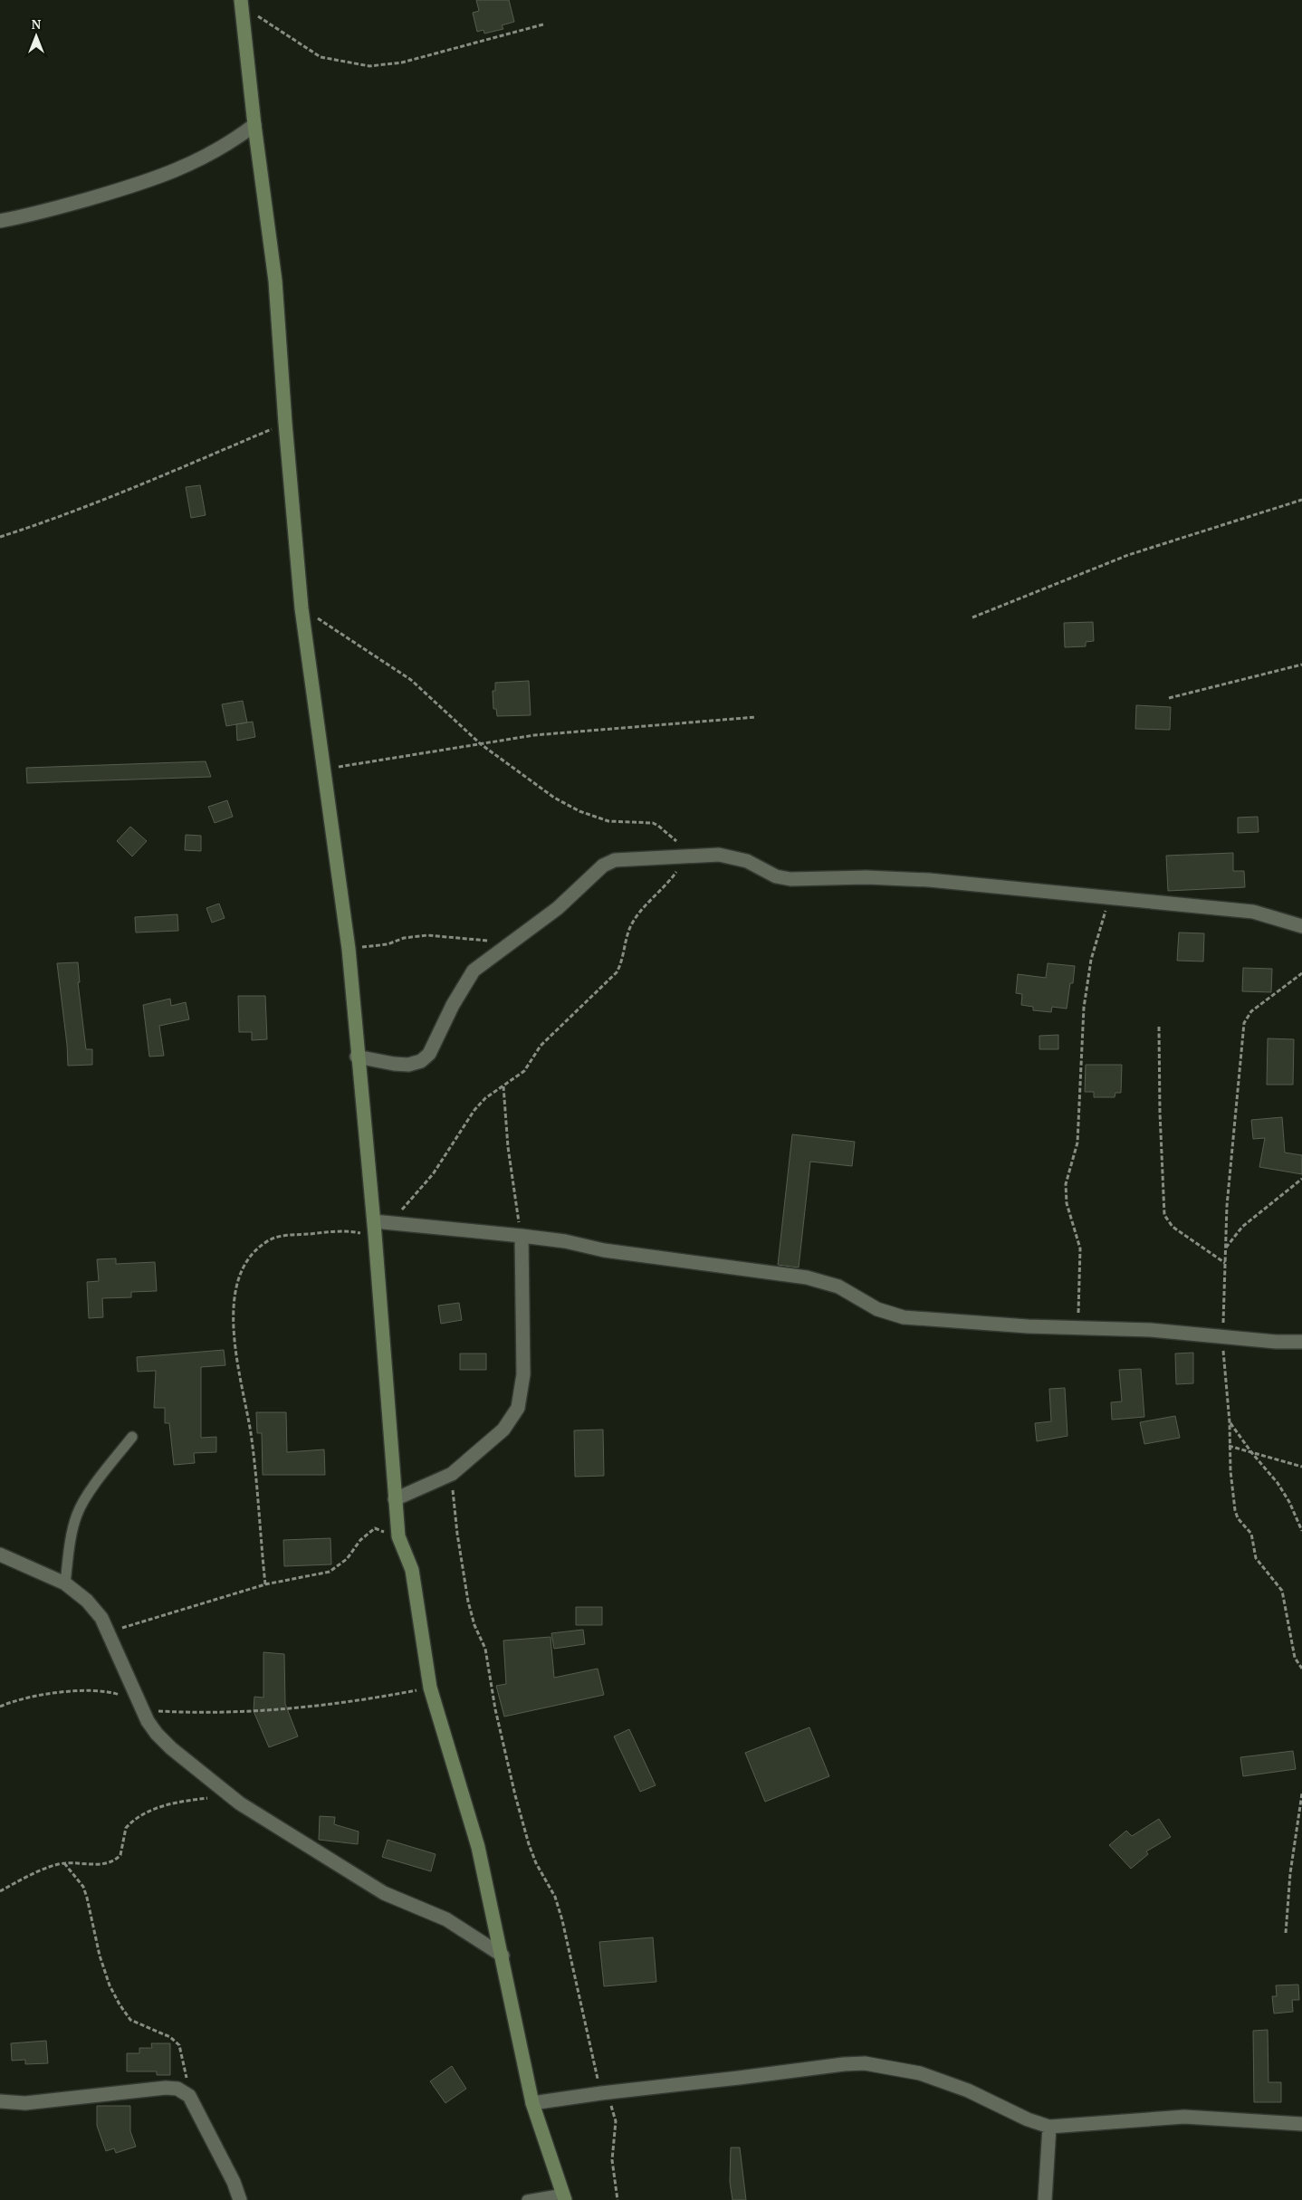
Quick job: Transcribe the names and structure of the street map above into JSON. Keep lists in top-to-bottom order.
{
  "north": "top"
}
